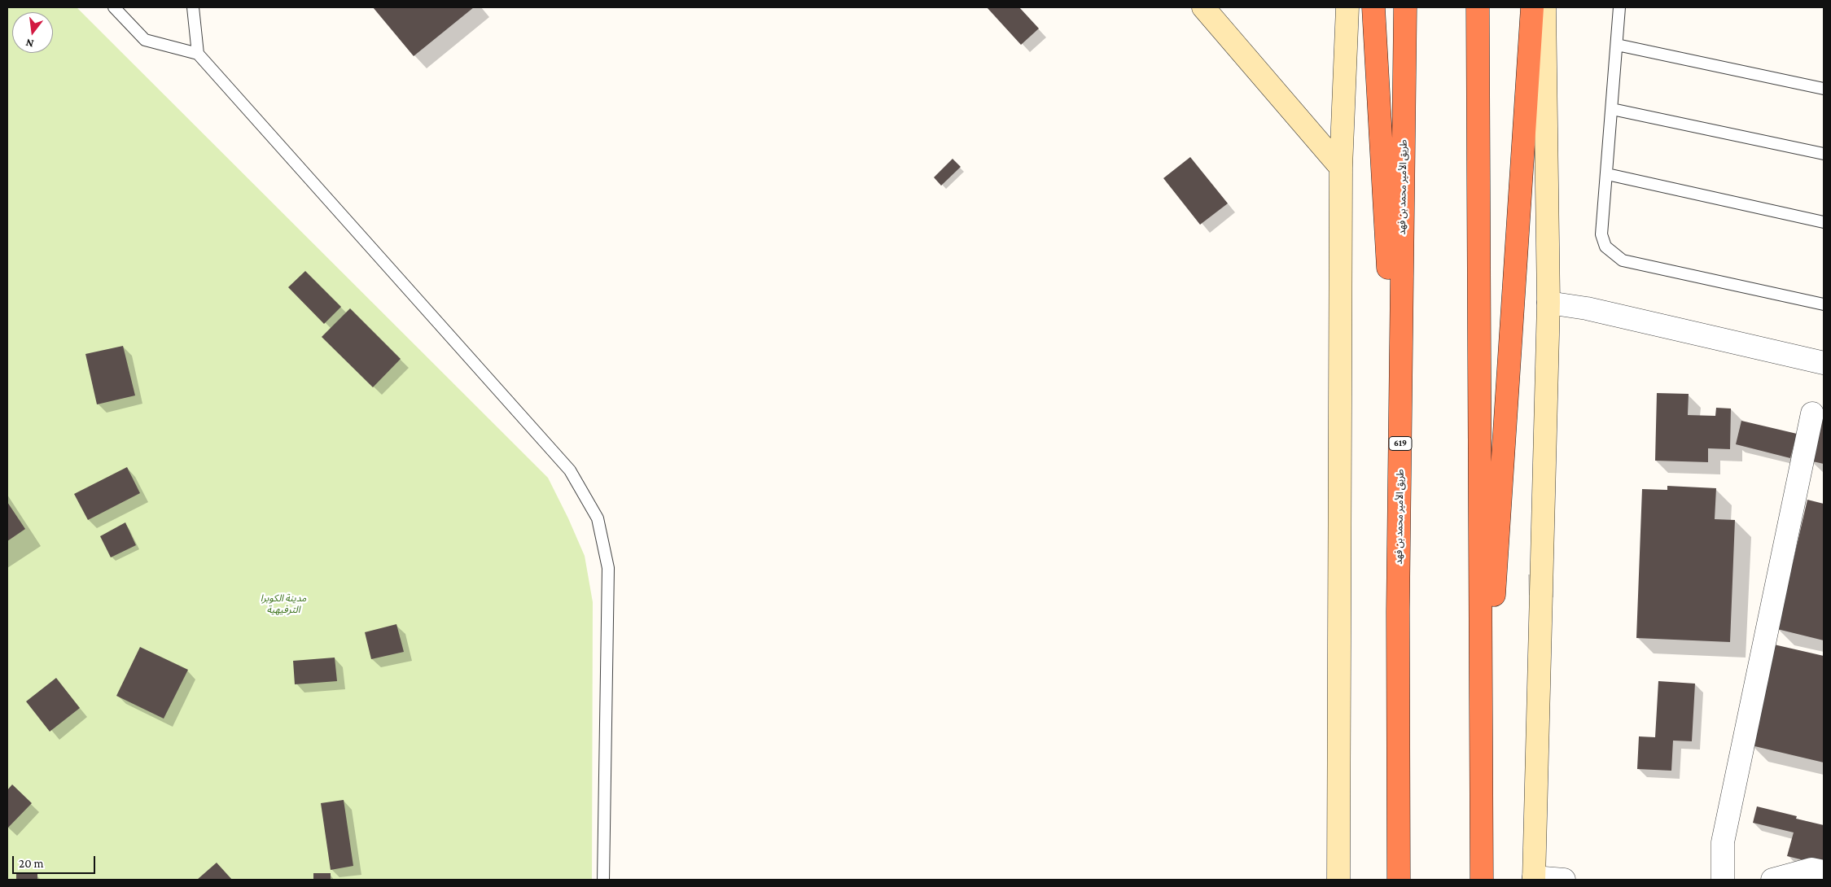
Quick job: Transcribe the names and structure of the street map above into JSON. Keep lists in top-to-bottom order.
{
  "streets": {
    "highway": ["طريق الأمير محمد بن فهد", "619"]
  },
  "parks": ["مدينة الكوبرا الترفيهية"],
  "scale_bar": "20 m",
  "north": "bottom"
}
